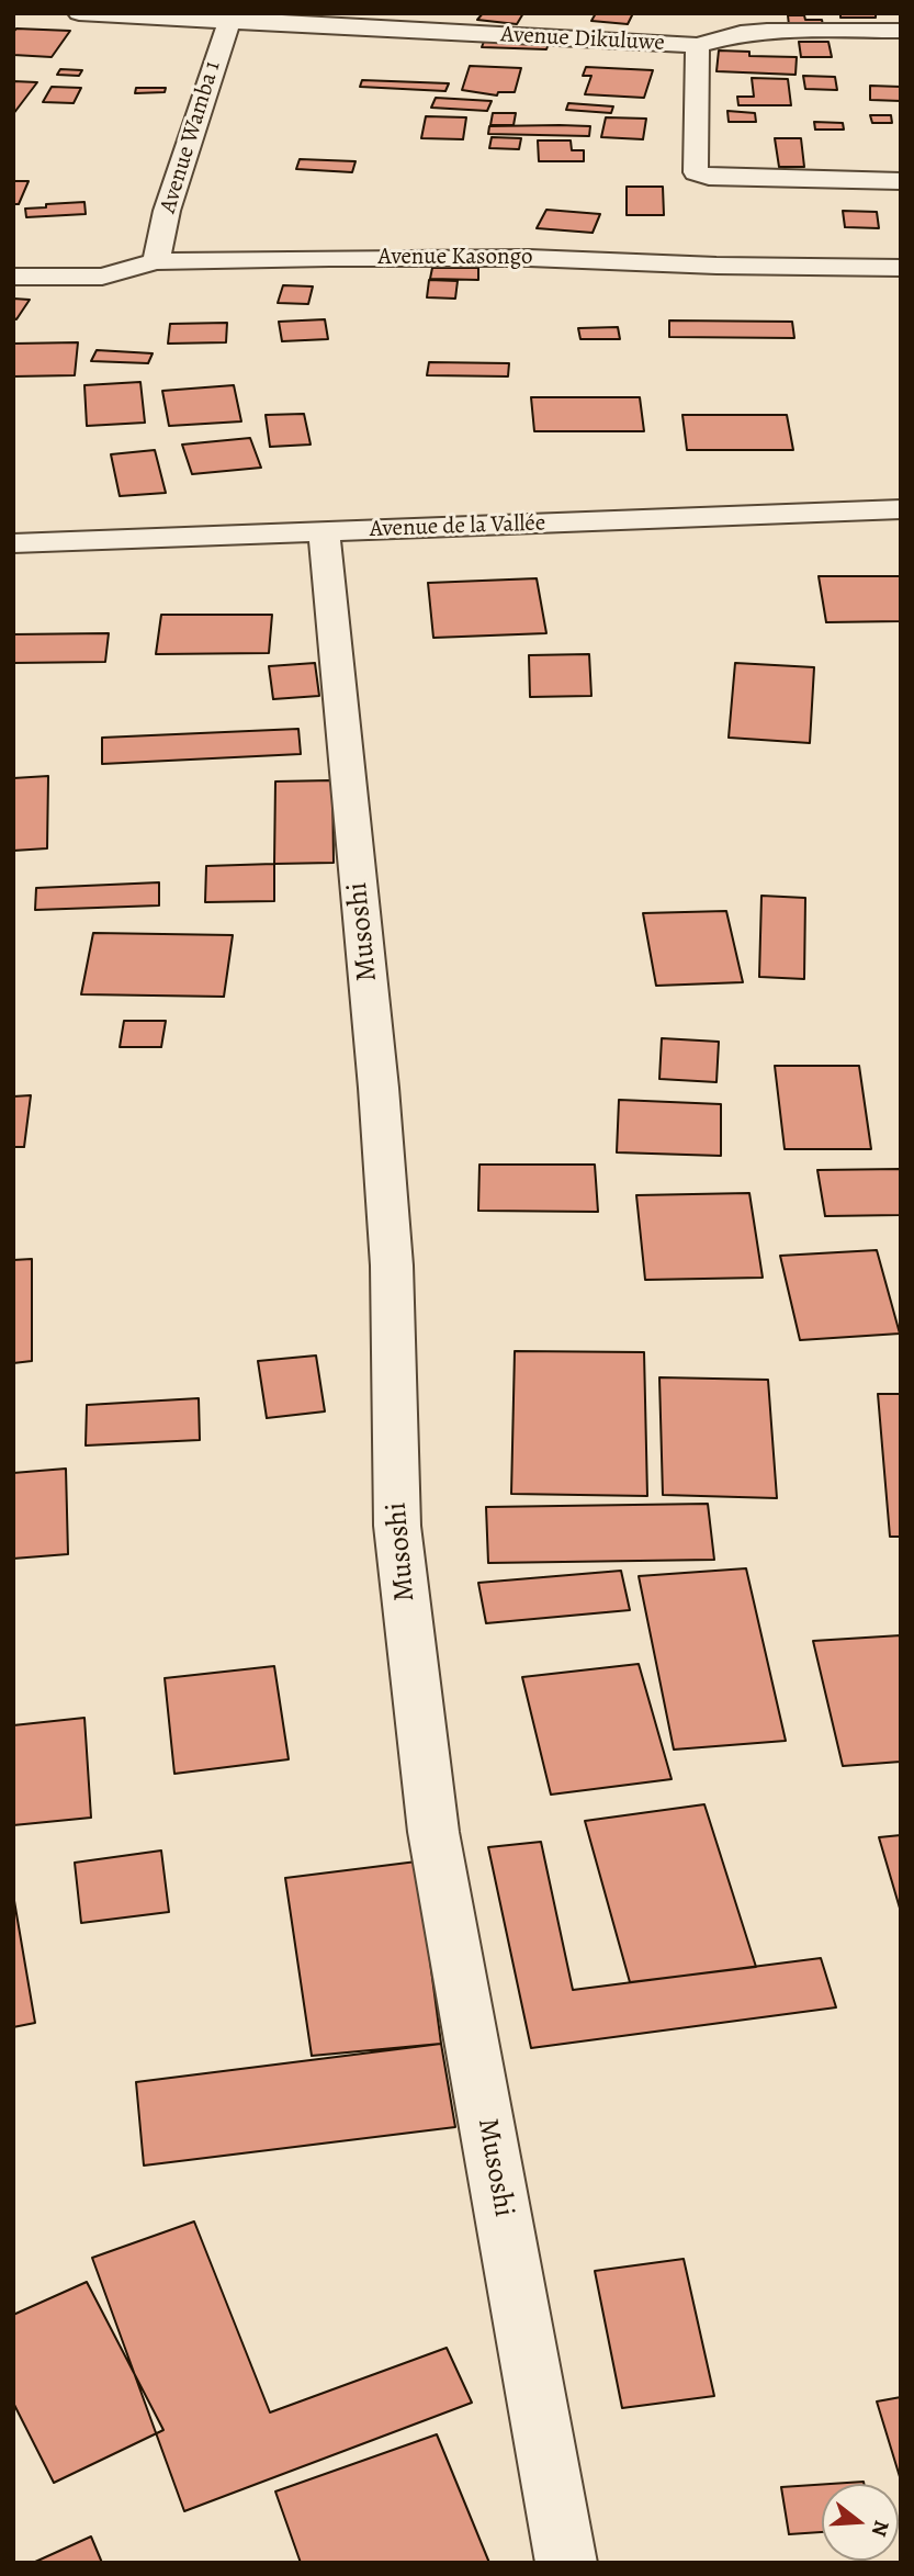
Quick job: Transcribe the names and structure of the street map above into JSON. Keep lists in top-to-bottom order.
{
  "streets": {
    "street": [
      "Avenue Dikuluwe",
      "Avenue Wamba 1",
      "Avenue Kasongo",
      "Avenue de la Vallée",
      "Musoshi"
    ]
  },
  "crossings": [
    ["Avenue Dikuluwe", "Avenue Wamba 1"],
    ["Avenue Wamba 1", "Avenue Kasongo"],
    ["Avenue de la Vallée", "Musoshi"]
  ],
  "north": "right"
}
